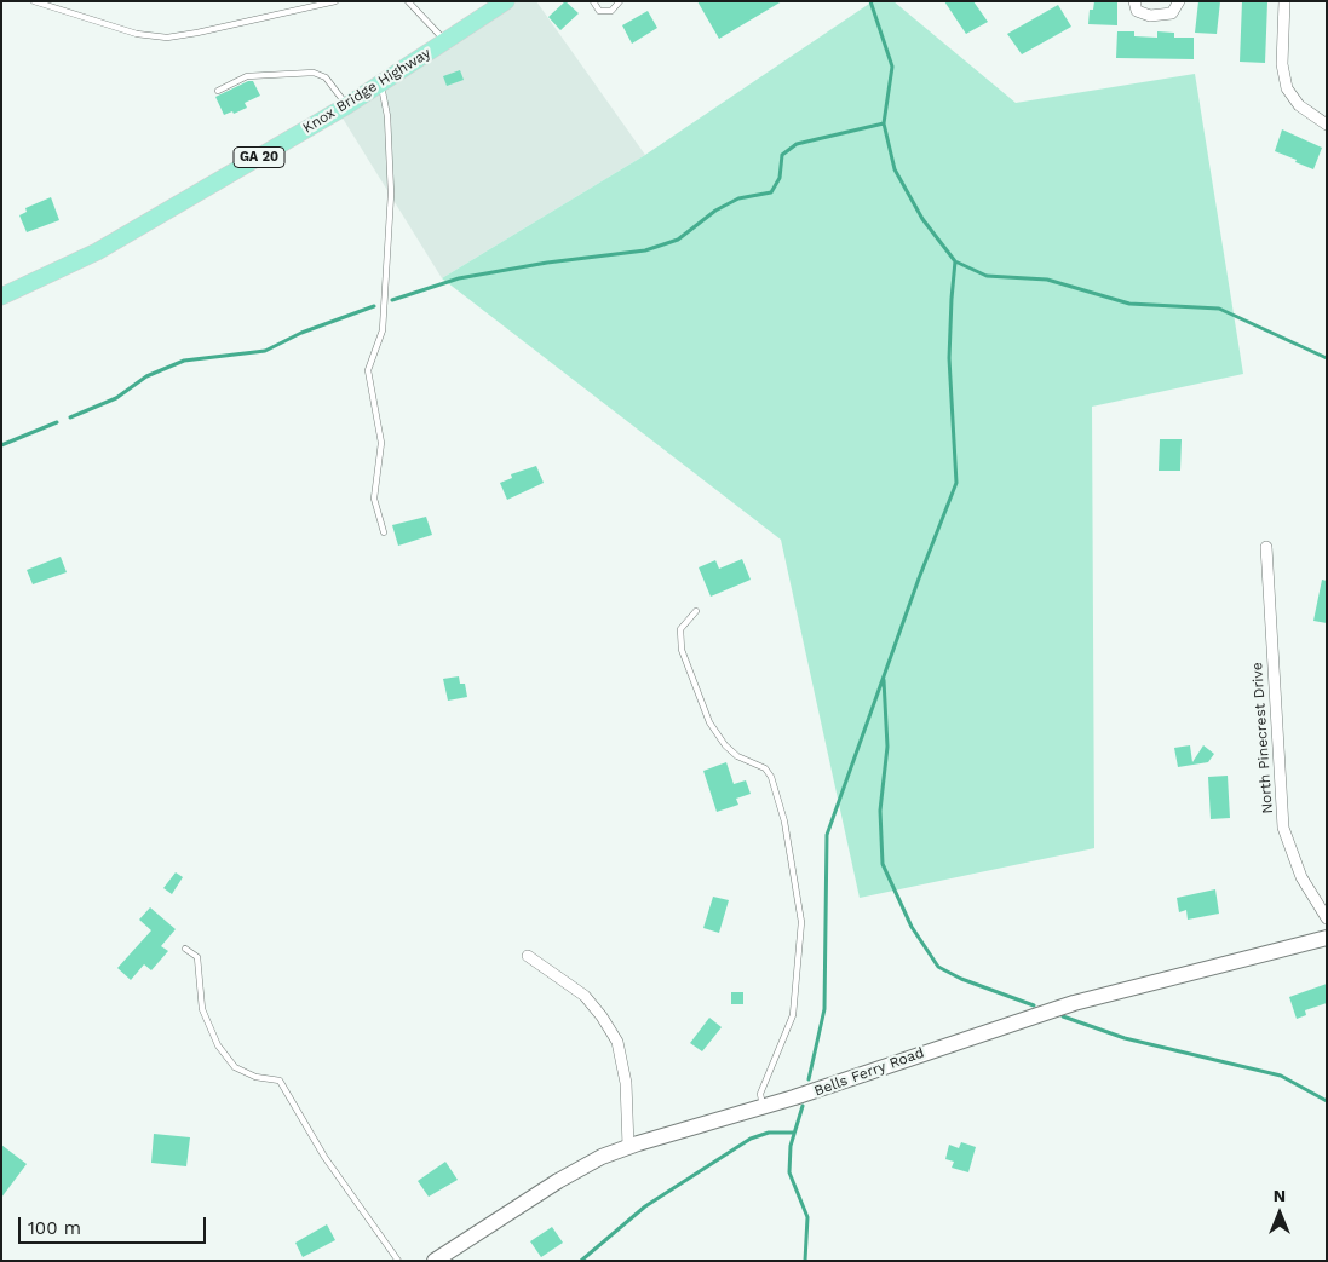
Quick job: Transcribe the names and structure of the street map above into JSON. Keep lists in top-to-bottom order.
{
  "streets": {
    "main road": ["Knox Bridge Highway", "GA 20", "Bells Ferry Road"],
    "street": ["North Pinecrest Drive"]
  },
  "scale_bar": "100 m",
  "north": "top"
}
